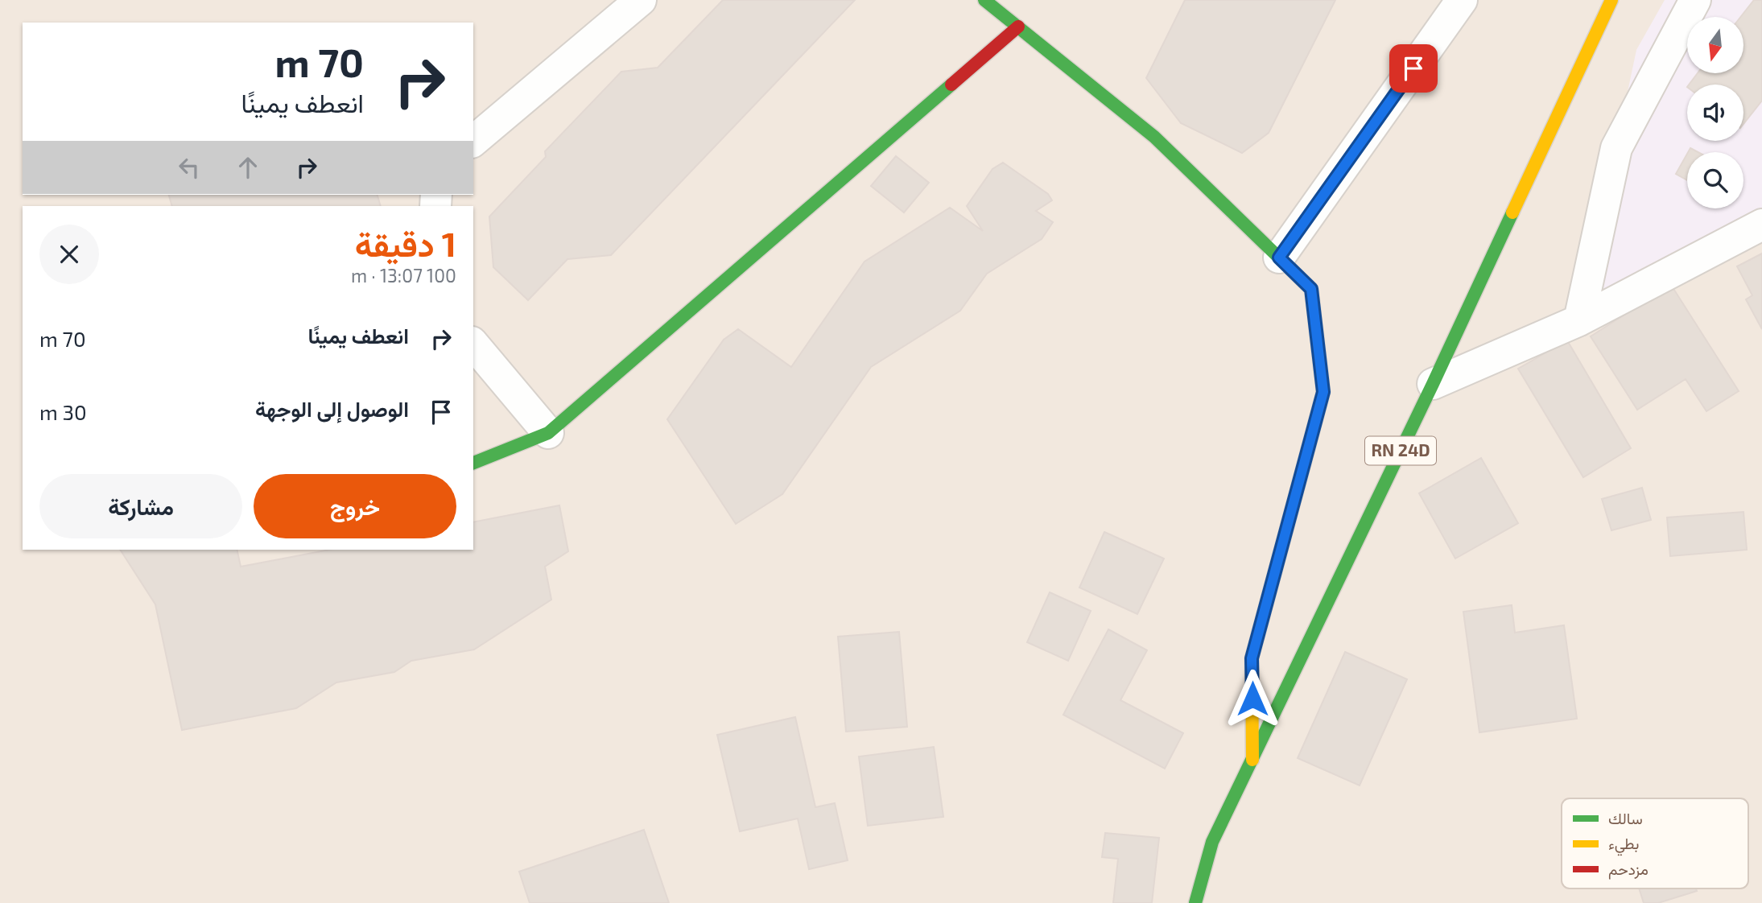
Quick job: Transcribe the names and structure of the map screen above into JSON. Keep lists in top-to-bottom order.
{
  "streets": {
    "street": ["RN 24D"]
  },
  "legend": ["سالك", "بطيء", "مزدحم"],
  "north": "bottom",
  "page": {
    "turn": ["70 m", "انعطف يمينًا"],
    "heading": ["1 دقيقة", "100 m · 13:07"],
    "list": [
      {
        "name": "انعطف يمينًا",
        "value": "70 m"
      },
      {
        "name": "الوصول إلى الوجهة",
        "value": "30 m"
      }
    ],
    "buttons": ["خروج", "مشاركة"]
  }
}
